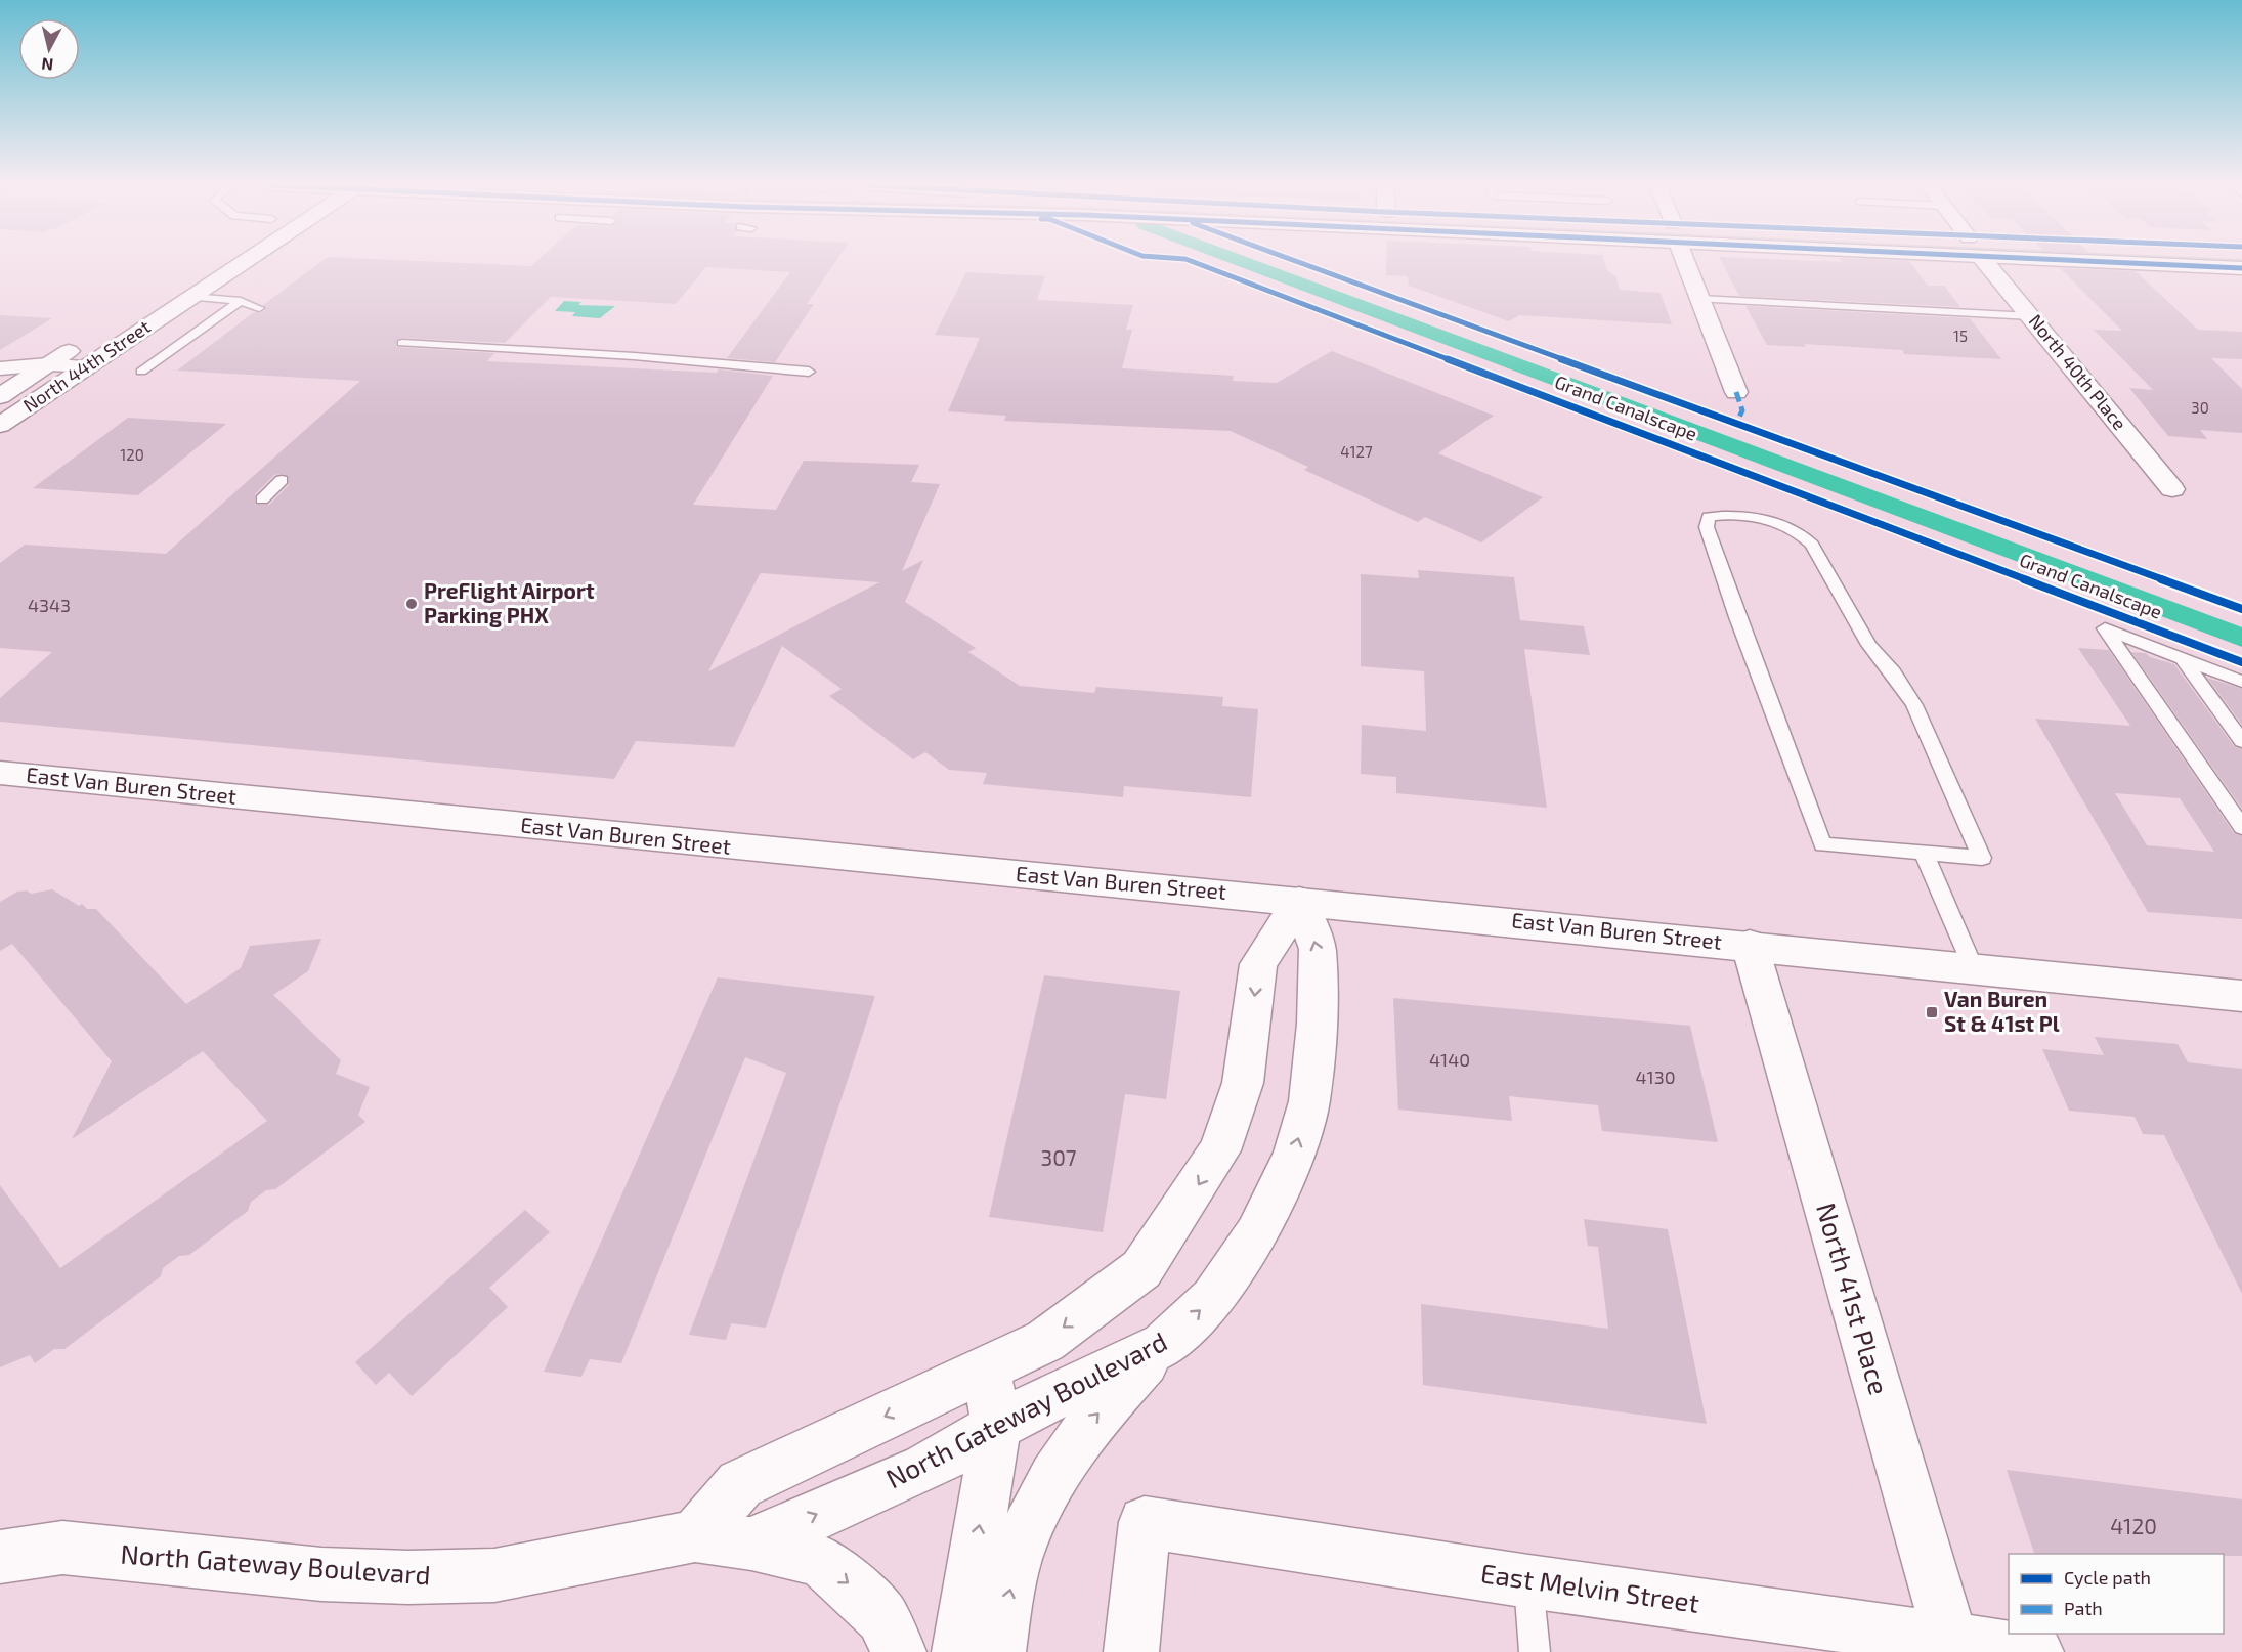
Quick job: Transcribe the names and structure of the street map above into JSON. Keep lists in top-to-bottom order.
{
  "streets": {
    "main road": [
      "North 44th Street",
      "North 40th Place",
      "East Van Buren Street",
      "North 41st Place",
      "North Gateway Boulevard",
      "East Melvin Street"
    ],
    "cycle path": ["Grand Canalscape"]
  },
  "crossings": [
    ["East Van Buren Street", "North 41st Place"],
    ["East Van Buren Street", "North Gateway Boulevard"],
    ["North 41st Place", "East Melvin Street"]
  ],
  "places": {
    "other": ["PreFlight Airport Parking PHX"],
    "transit": ["Van Buren St & 41st Pl"]
  },
  "house_numbers": [
    "15",
    "30",
    "4127",
    "120",
    "4343",
    "4140",
    "4130",
    "307",
    "4120"
  ],
  "legend": ["Cycle path", "Path"],
  "north": "bottom"
}
